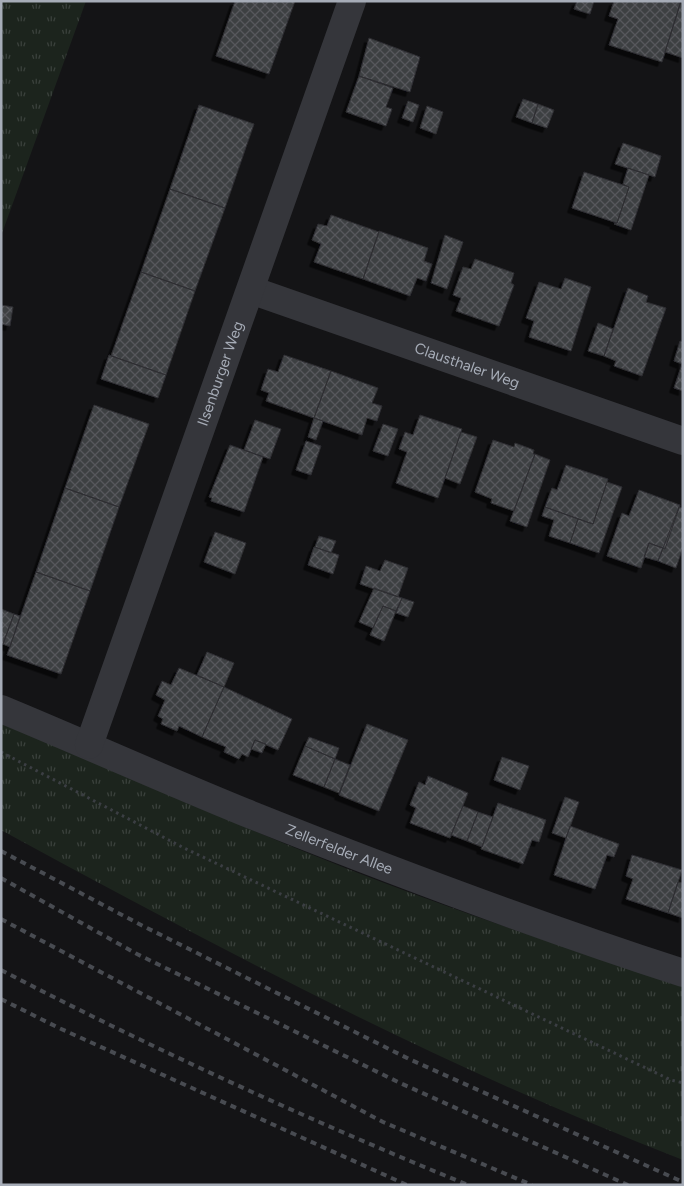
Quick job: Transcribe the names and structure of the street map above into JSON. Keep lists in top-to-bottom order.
{
  "streets": {
    "street": ["Clausthaler Weg", "Ilsenburger Weg", "Zellerfelder Allee"]
  },
  "crossings": [
    ["Clausthaler Weg", "Ilsenburger Weg"],
    ["Ilsenburger Weg", "Zellerfelder Allee"]
  ]
}
